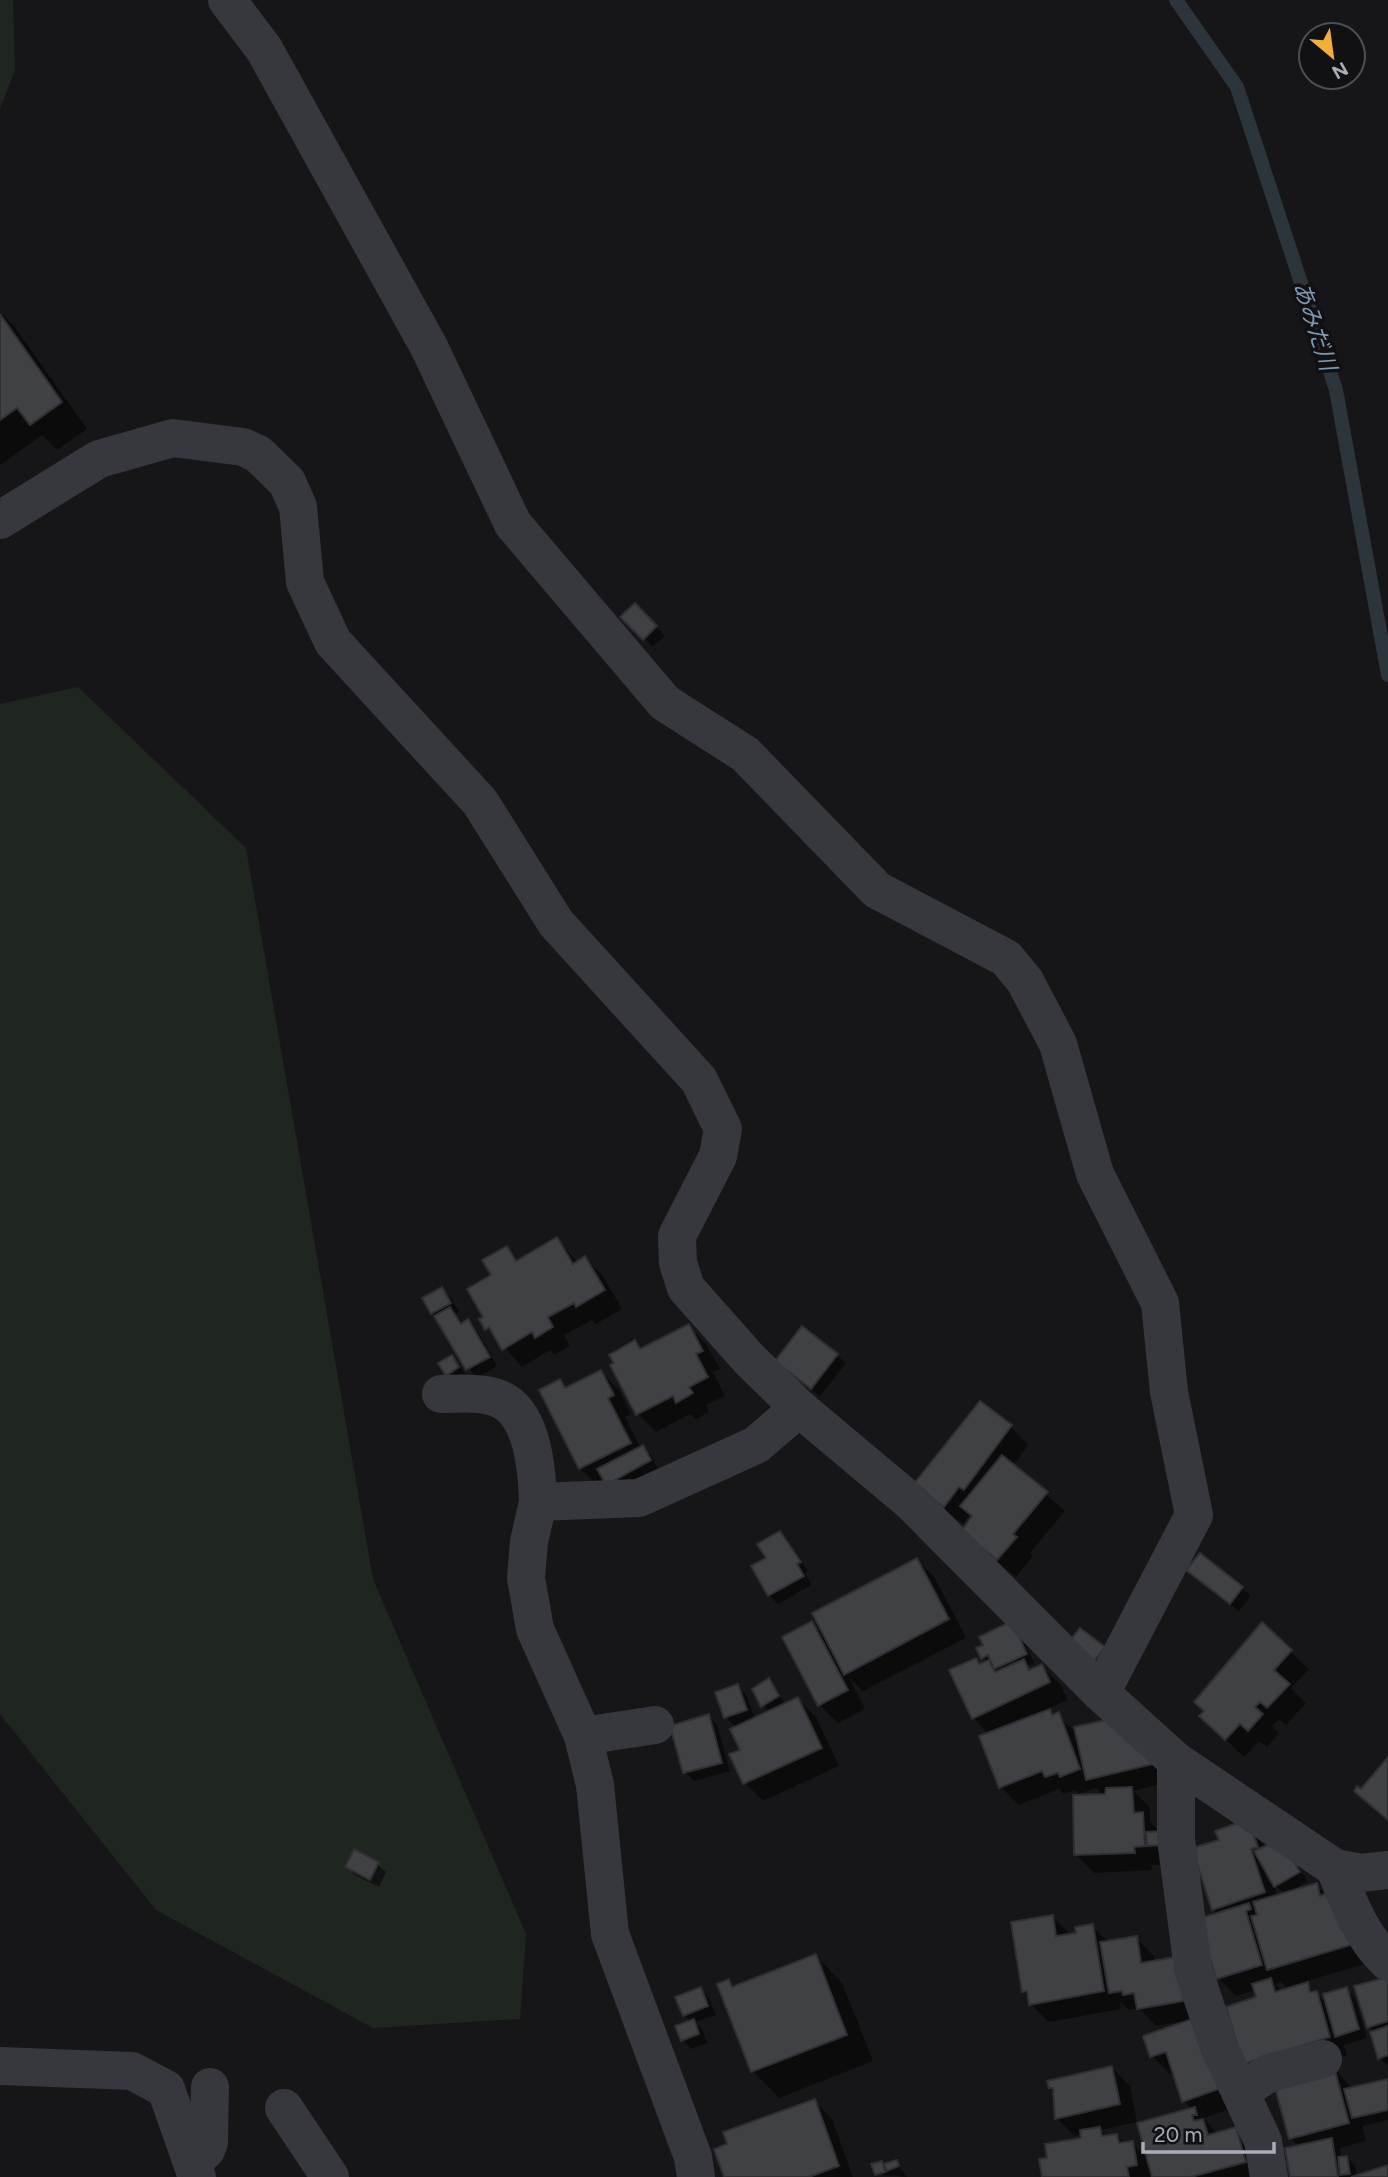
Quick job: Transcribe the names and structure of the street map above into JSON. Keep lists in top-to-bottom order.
{
  "water": ["あみだ川"],
  "scale_bar": "20 m",
  "north": "bottom right"
}
